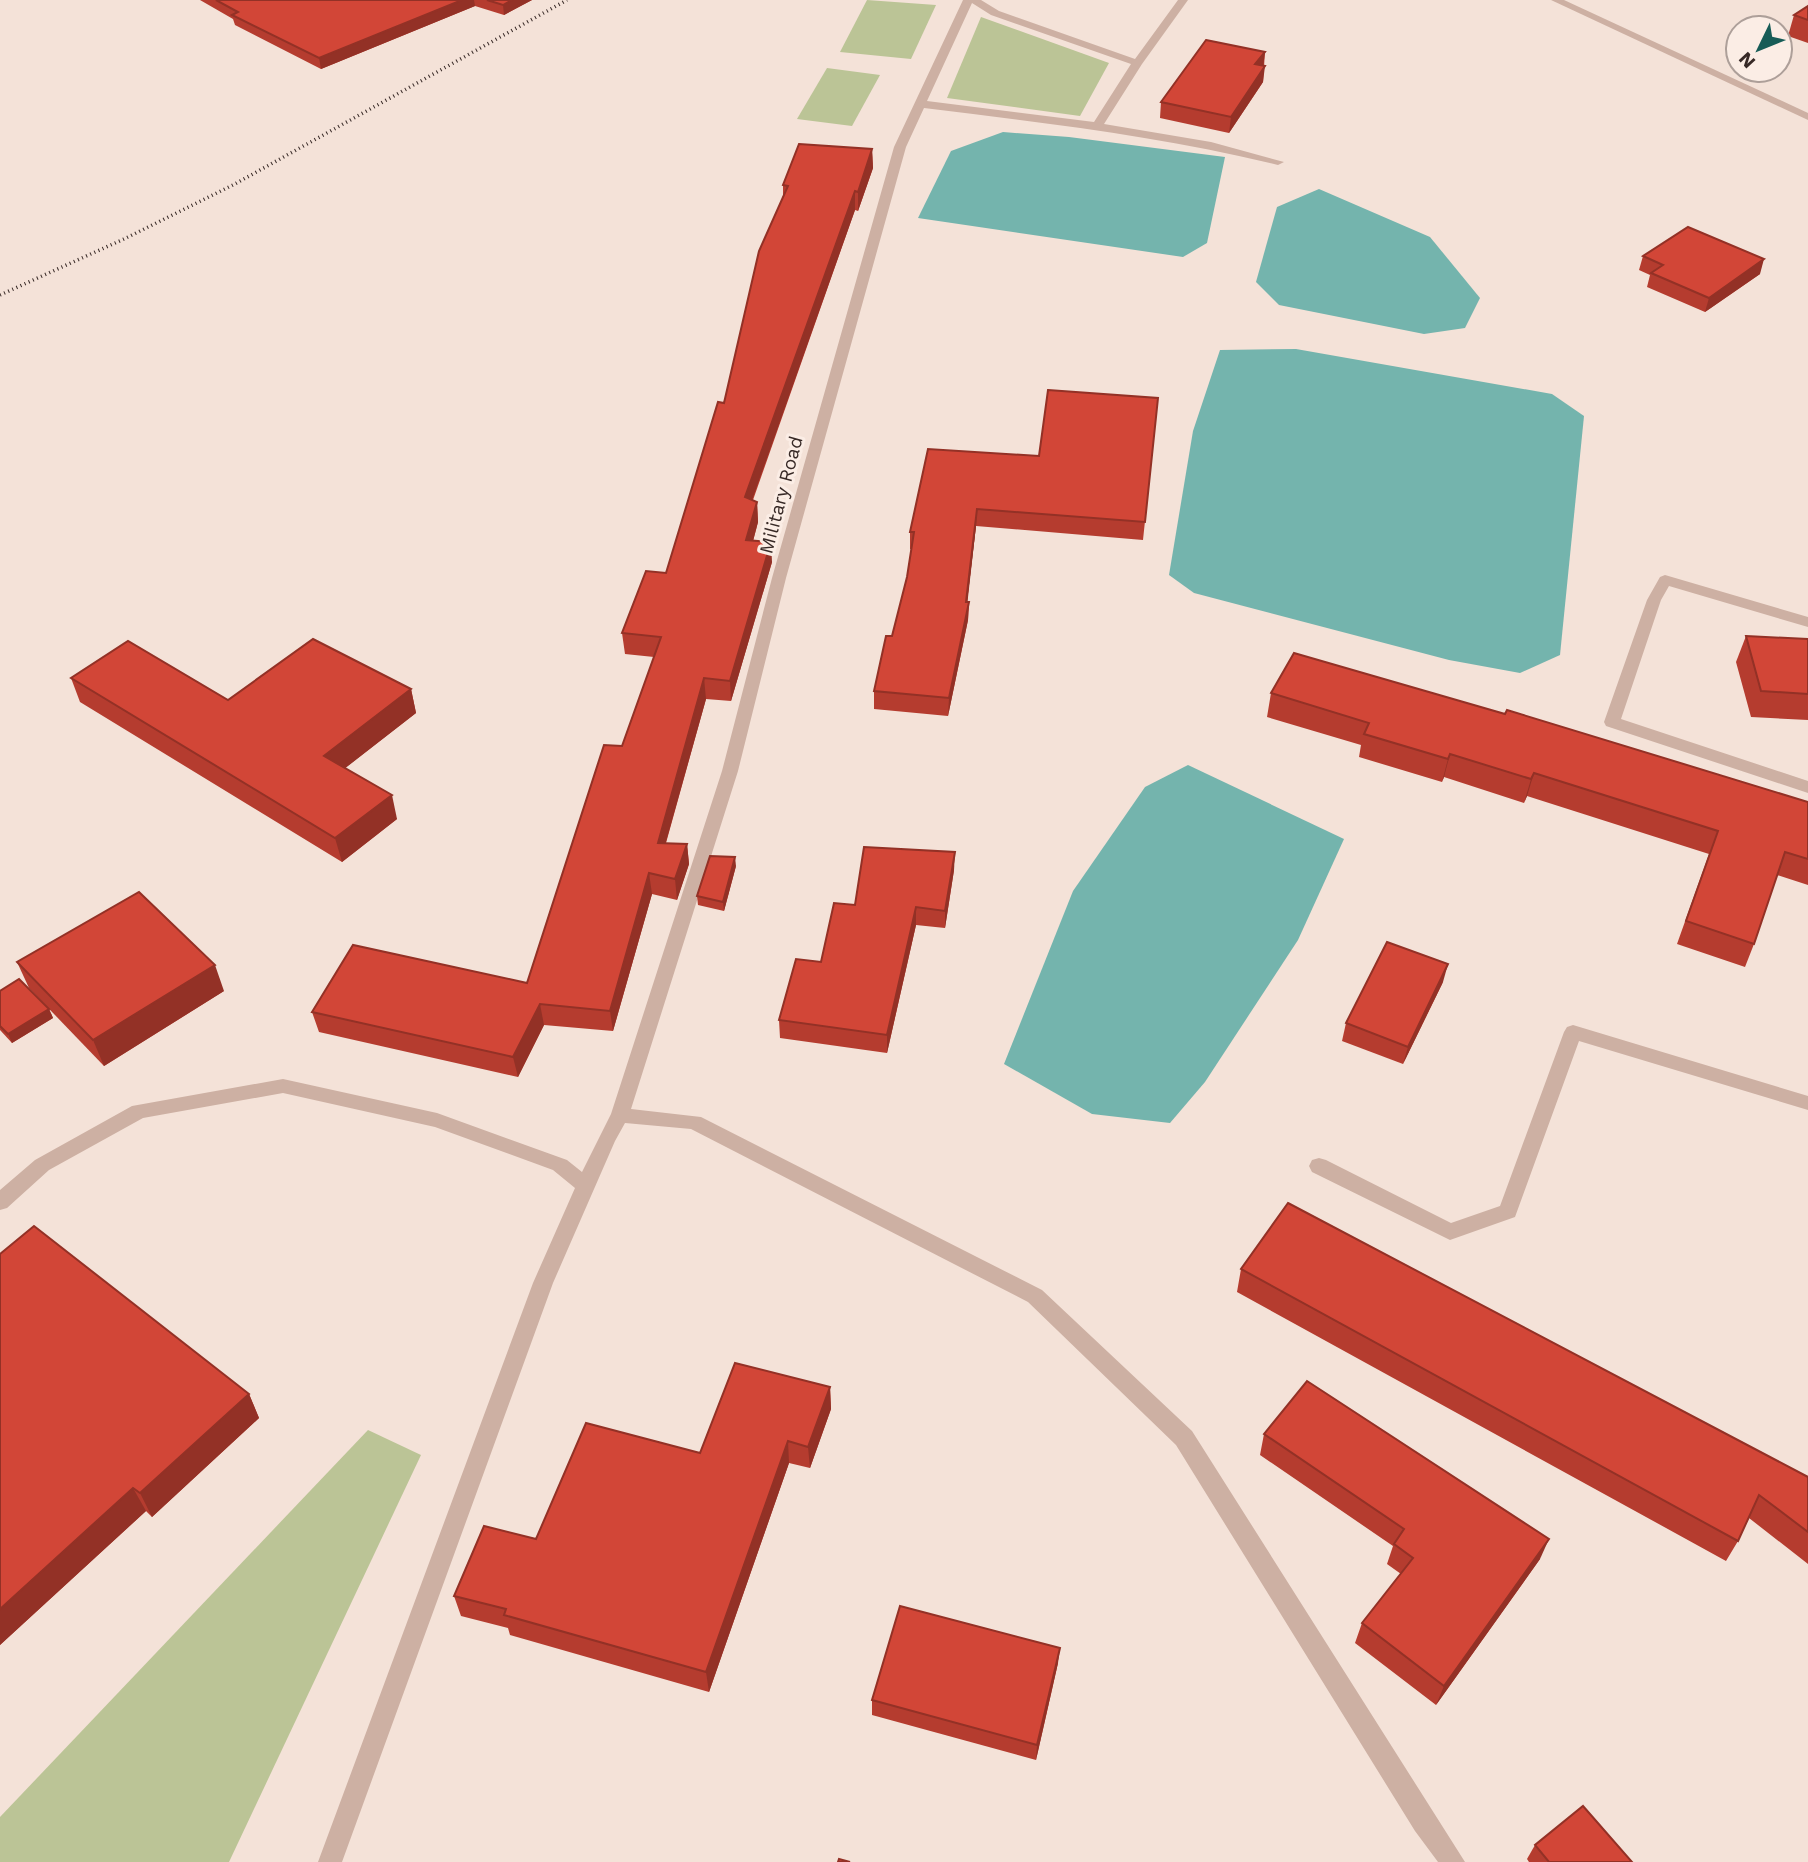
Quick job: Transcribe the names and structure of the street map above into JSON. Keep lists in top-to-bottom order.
{
  "streets": {
    "street": ["Military Road"]
  },
  "north": "bottom left"
}
